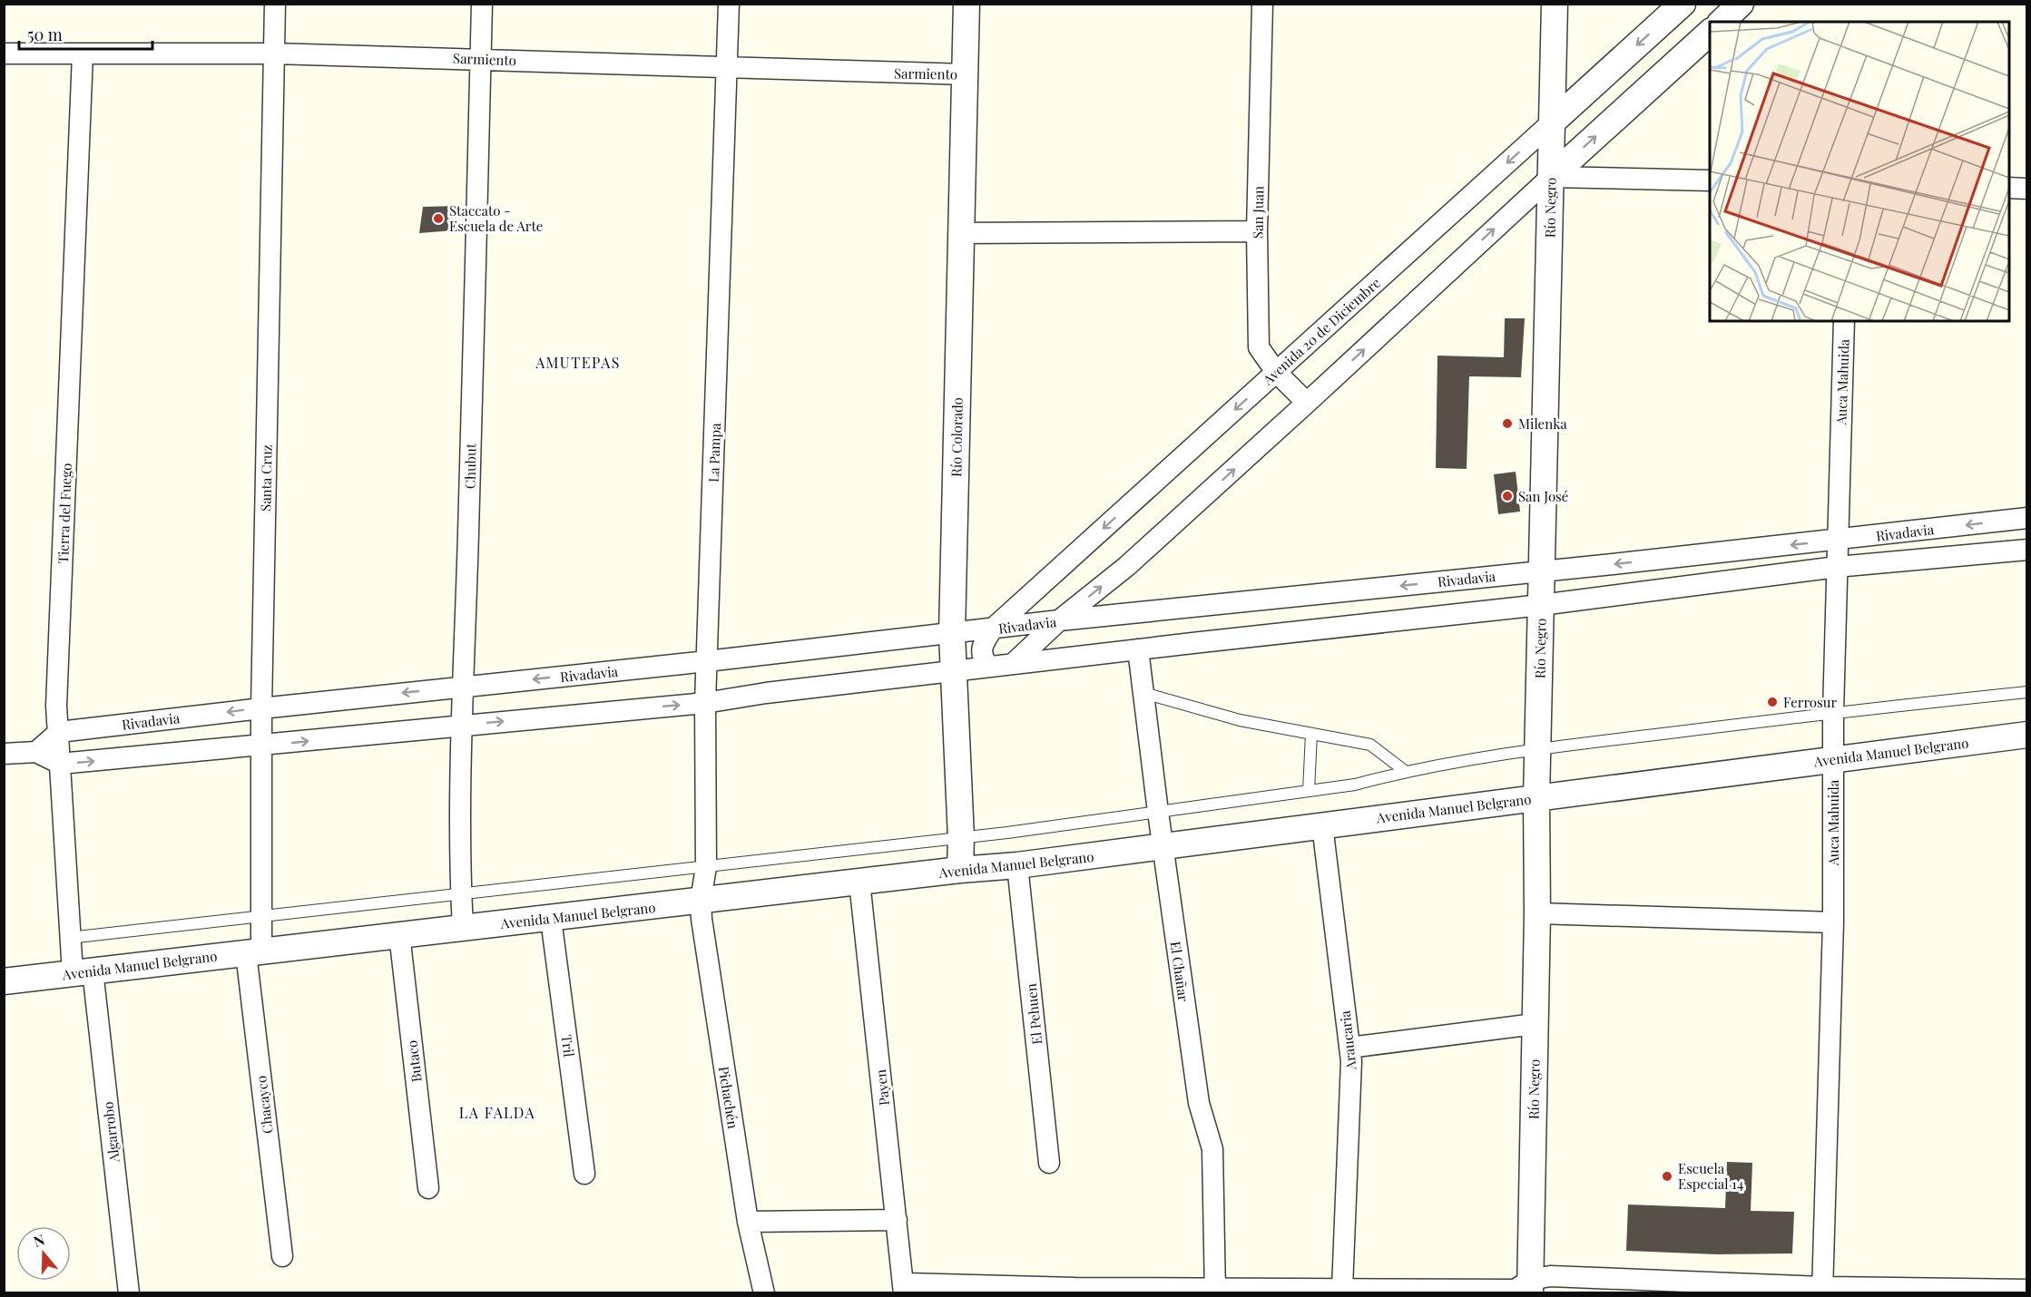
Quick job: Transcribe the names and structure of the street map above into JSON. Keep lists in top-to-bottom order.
{
  "streets": {
    "street": [
      "Sarmiento",
      "Río Negro",
      "San Juan",
      "Avenida 20 de Diciembre",
      "Auca Mahuida",
      "Río Colorado",
      "La Pampa",
      "Chubut",
      "Santa Cruz",
      "Tierra del Fuego",
      "Rivadavia",
      "Avenida Manuel Belgrano",
      "El Chañar",
      "El Pehuen",
      "Araucaria",
      "Tril",
      "Butaco",
      "Payen",
      "Pichachén",
      "Chacayco",
      "Algarrobo"
    ]
  },
  "crossings": [
    ["Sarmiento", "Río Colorado"],
    ["Sarmiento", "La Pampa"],
    ["Sarmiento", "Chubut"],
    ["Sarmiento", "Santa Cruz"],
    ["Sarmiento", "Tierra del Fuego"],
    ["Río Negro", "Avenida 20 de Diciembre"],
    ["Río Negro", "Rivadavia"],
    ["Río Negro", "Avenida Manuel Belgrano"],
    ["San Juan", "Avenida 20 de Diciembre"],
    ["Avenida 20 de Diciembre", "Rivadavia"],
    ["Auca Mahuida", "Rivadavia"],
    ["Auca Mahuida", "Avenida Manuel Belgrano"],
    ["Río Colorado", "Rivadavia"],
    ["Río Colorado", "Avenida Manuel Belgrano"],
    ["La Pampa", "Rivadavia"],
    ["La Pampa", "Avenida Manuel Belgrano"],
    ["La Pampa", "Pichachén"],
    ["Chubut", "Rivadavia"],
    ["Chubut", "Avenida Manuel Belgrano"],
    ["Santa Cruz", "Rivadavia"],
    ["Santa Cruz", "Avenida Manuel Belgrano"],
    ["Santa Cruz", "Chacayco"],
    ["Tierra del Fuego", "Rivadavia"],
    ["Tierra del Fuego", "Avenida Manuel Belgrano"],
    ["Tierra del Fuego", "Algarrobo"],
    ["Rivadavia", "El Chañar"],
    ["Avenida Manuel Belgrano", "El Chañar"],
    ["Avenida Manuel Belgrano", "El Pehuen"],
    ["Avenida Manuel Belgrano", "Araucaria"],
    ["Avenida Manuel Belgrano", "Tril"],
    ["Avenida Manuel Belgrano", "Butaco"],
    ["Avenida Manuel Belgrano", "Payen"],
    ["Avenida Manuel Belgrano", "Pichachén"],
    ["Avenida Manuel Belgrano", "Chacayco"],
    ["Avenida Manuel Belgrano", "Algarrobo"]
  ],
  "districts": ["AMUTEPAS", "LA FALDA"],
  "places": [
    "Staccato - Escuela de Arte",
    "Milenka",
    "San José",
    "Ferrosur",
    "Escuela Especial 14"
  ],
  "scale_bar": "50 m",
  "north": "top"
}
